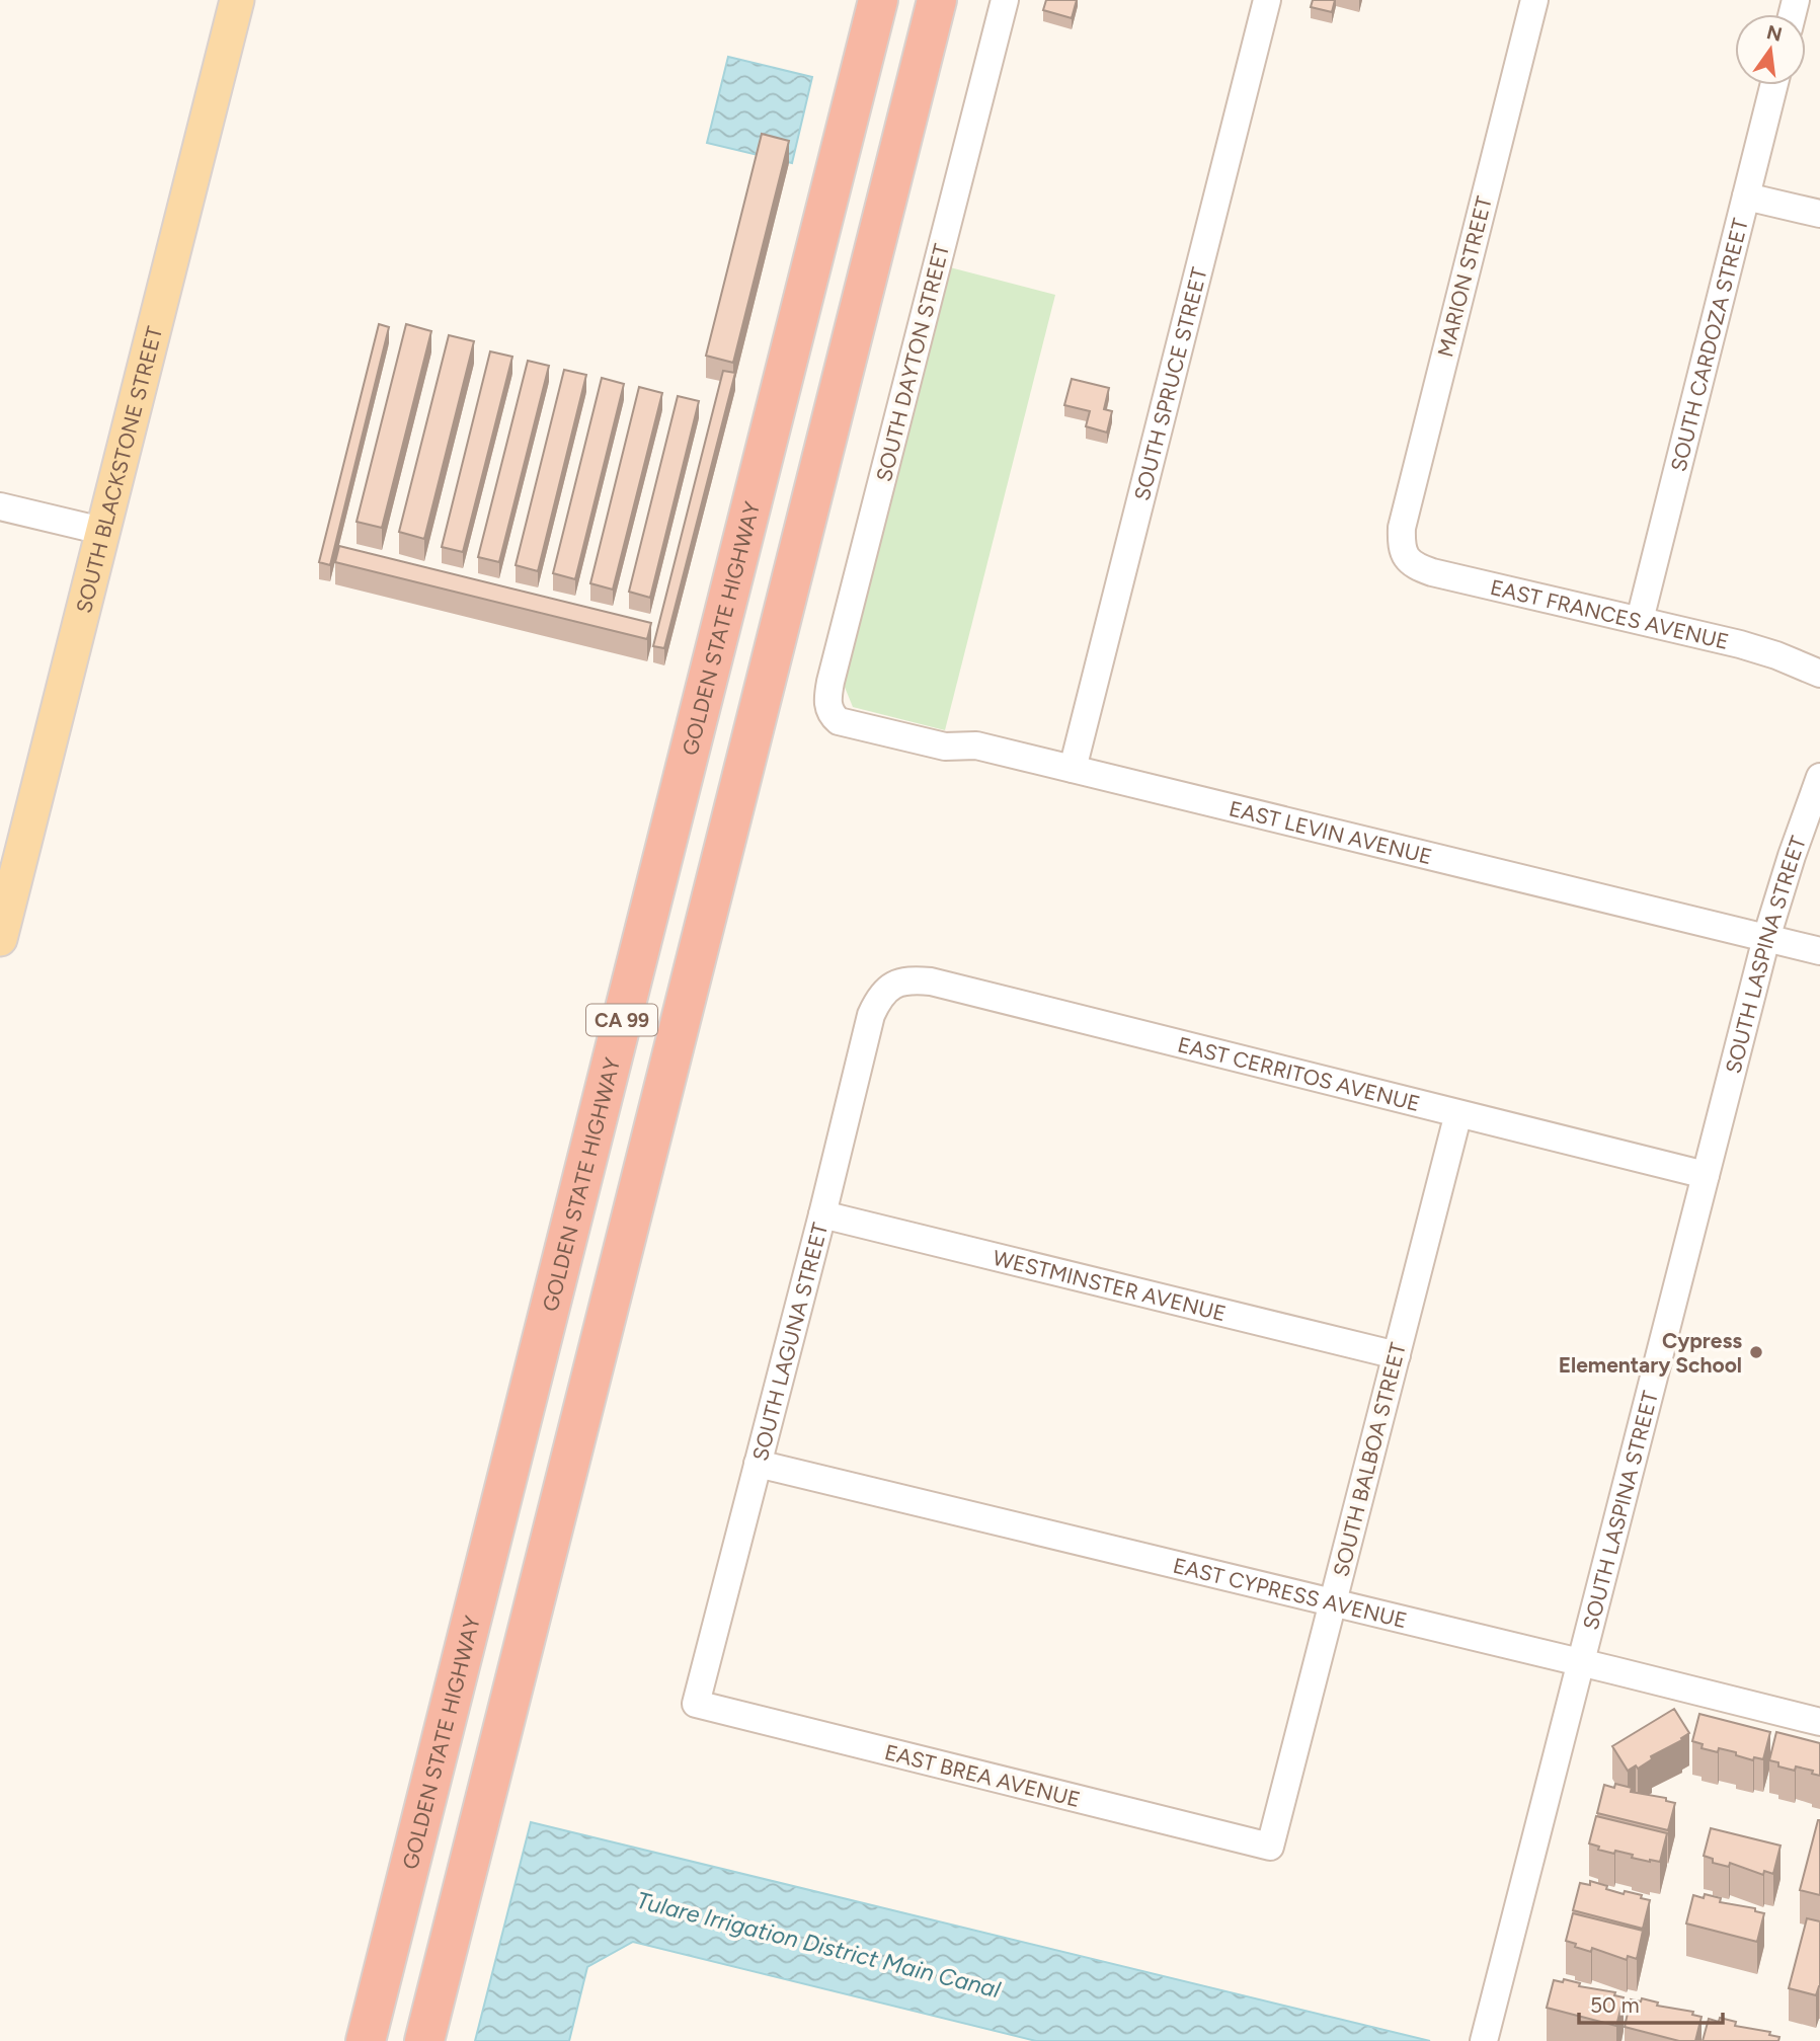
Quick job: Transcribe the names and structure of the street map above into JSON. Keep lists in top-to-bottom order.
{
  "streets": {
    "highway": ["GOLDEN STATE HIGHWAY", "CA 99"],
    "main road": ["SOUTH BLACKSTONE STREET"],
    "street": [
      "MARION STREET",
      "SOUTH CARDOZA STREET",
      "SOUTH DAYTON STREET",
      "SOUTH SPRUCE STREET",
      "EAST FRANCES AVENUE",
      "EAST LEVIN AVENUE",
      "SOUTH LASPINA STREET",
      "EAST CERRITOS AVENUE",
      "WESTMINSTER AVENUE",
      "SOUTH LAGUNA STREET",
      "SOUTH BALBOA STREET",
      "EAST CYPRESS AVENUE",
      "EAST BREA AVENUE"
    ]
  },
  "crossings": [
    ["MARION STREET", "EAST FRANCES AVENUE"],
    ["SOUTH CARDOZA STREET", "EAST FRANCES AVENUE"],
    ["SOUTH DAYTON STREET", "EAST LEVIN AVENUE"],
    ["SOUTH SPRUCE STREET", "EAST LEVIN AVENUE"],
    ["EAST LEVIN AVENUE", "SOUTH LASPINA STREET"],
    ["SOUTH LASPINA STREET", "EAST CERRITOS AVENUE"],
    ["SOUTH LASPINA STREET", "EAST CYPRESS AVENUE"],
    ["EAST CERRITOS AVENUE", "SOUTH LAGUNA STREET"],
    ["EAST CERRITOS AVENUE", "SOUTH BALBOA STREET"],
    ["WESTMINSTER AVENUE", "SOUTH LAGUNA STREET"],
    ["WESTMINSTER AVENUE", "SOUTH BALBOA STREET"],
    ["SOUTH LAGUNA STREET", "EAST CYPRESS AVENUE"],
    ["SOUTH LAGUNA STREET", "EAST BREA AVENUE"],
    ["SOUTH BALBOA STREET", "EAST CYPRESS AVENUE"],
    ["SOUTH BALBOA STREET", "EAST BREA AVENUE"]
  ],
  "water": ["Tulare Irrigation District Main Canal"],
  "places": ["Cypress Elementary School"],
  "scale_bar": "50 m",
  "north": "top"
}
